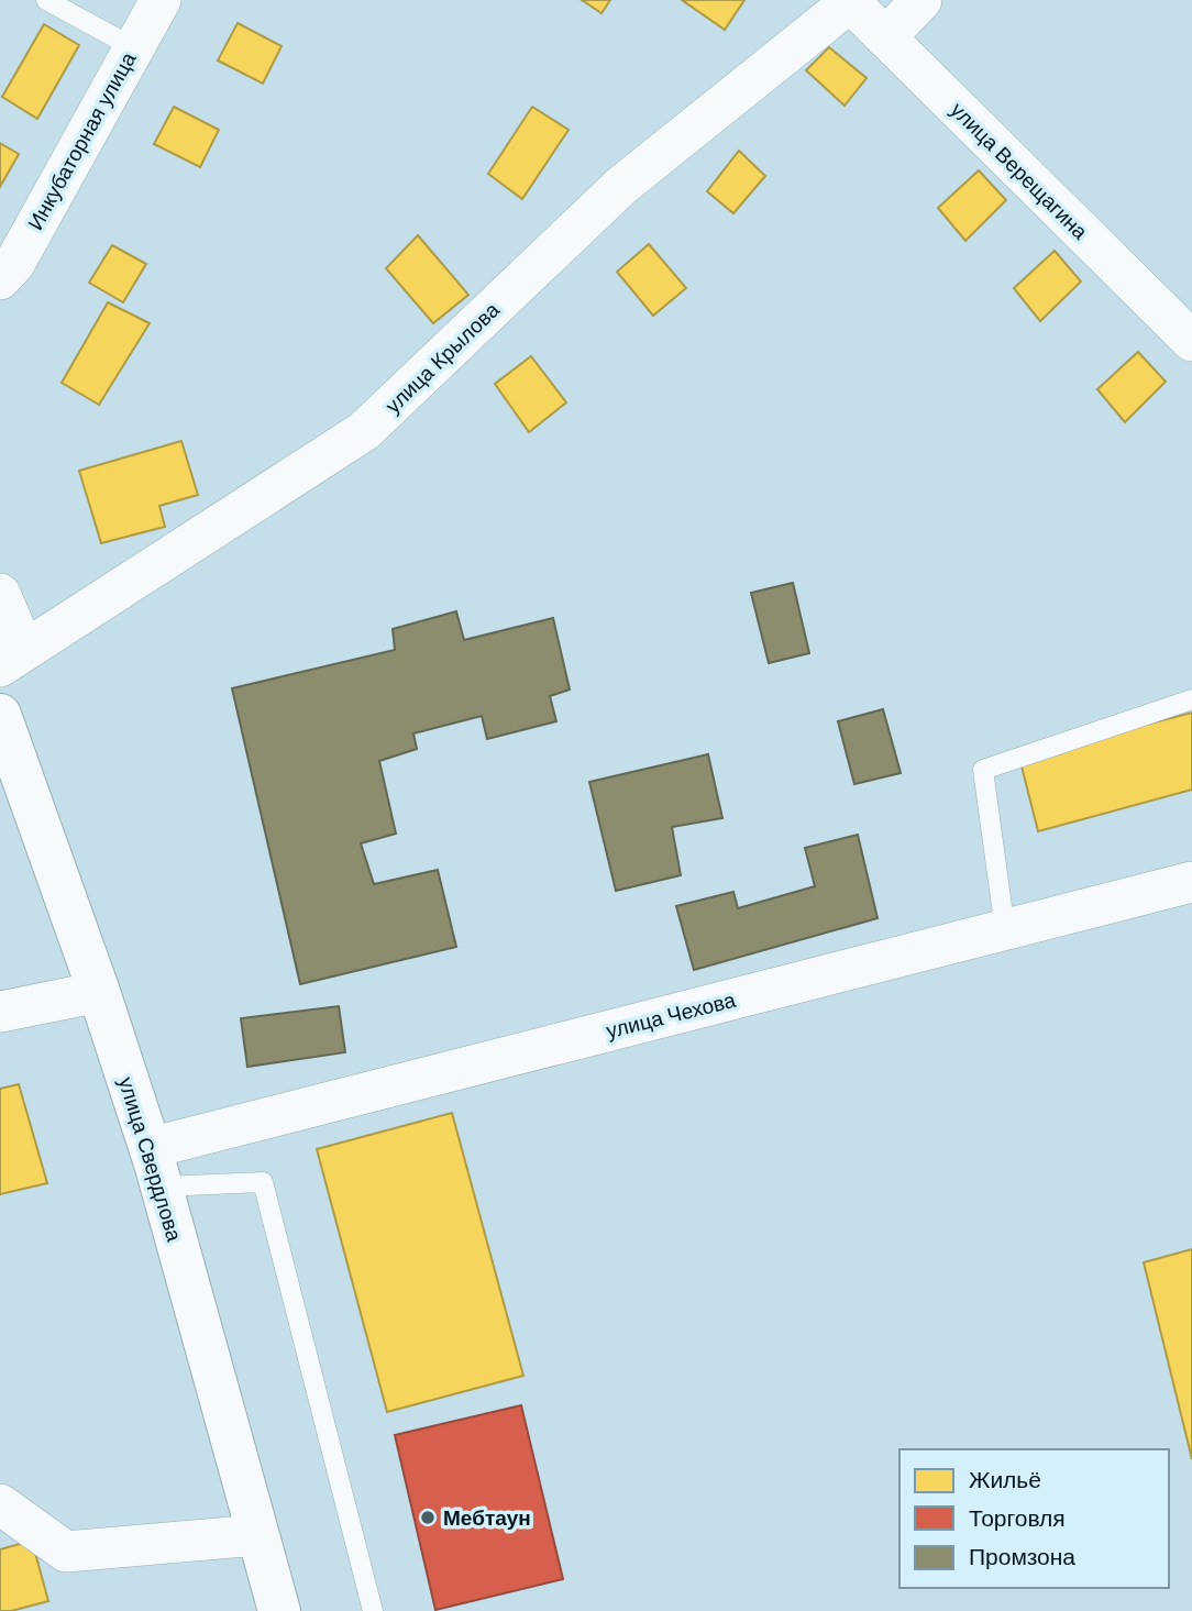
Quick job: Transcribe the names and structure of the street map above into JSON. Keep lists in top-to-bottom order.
{
  "streets": {
    "main road": ["улица Свердлова"],
    "street": [
      "Инкубаторная улица",
      "улица Верещагина",
      "улица Крылова",
      "улица Чехова"
    ]
  },
  "crossings": [
    ["улица Верещагина", "улица Крылова"],
    ["улица Чехова", "улица Свердлова"]
  ],
  "places": ["Мебтаун"],
  "legend": ["Жильё", "Торговля", "Промзона"]
}
